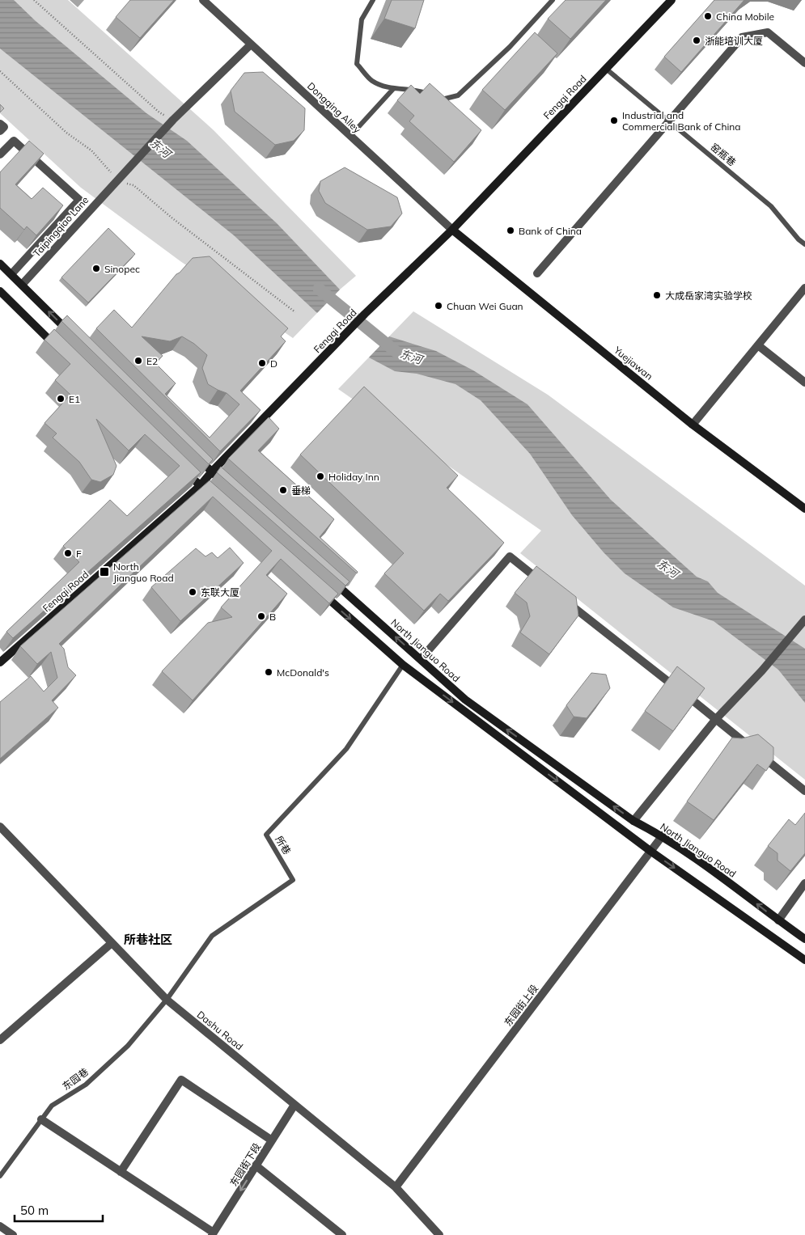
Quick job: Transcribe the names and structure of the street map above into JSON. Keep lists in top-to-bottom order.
{
  "streets": {
    "main road": ["Fengqi Road", "Yuejiawan", "North Jianguo Road"],
    "street": [
      "Dongqing Alley",
      "Taipingqiao Lane",
      "东园街上段",
      "Dashu Road",
      "东园街下段"
    ],
    "lane": ["窑瓶巷", "所巷", "东园巷"]
  },
  "crossings": [
    ["Fengqi Road", "Dongqing Alley"],
    ["Fengqi Road", "窑瓶巷"],
    ["Fengqi Road", "Yuejiawan"],
    ["Dongqing Alley", "Yuejiawan"],
    ["North Jianguo Road", "东园街上段"],
    ["所巷", "Dashu Road"],
    ["所巷", "东园巷"],
    ["东园街上段", "Dashu Road"],
    ["Dashu Road", "东园巷"],
    ["Dashu Road", "东园街下段"]
  ],
  "one_way": ["东园街下段"],
  "districts": ["所巷社区"],
  "water": ["东河"],
  "places": {
    "other": [
      "China Mobile",
      "浙能培训大厦",
      "Industrial and Commercial Bank of China",
      "Bank of China",
      "Sinopec",
      "大成岳家湾实验学校",
      "Chuan Wei Guan",
      "E2",
      "D",
      "E1",
      "Holiday Inn",
      "垂梯",
      "F",
      "东联大厦",
      "B",
      "McDonald's"
    ],
    "transit": ["North Jianguo Road"]
  },
  "scale_bar": "50 m"
}
